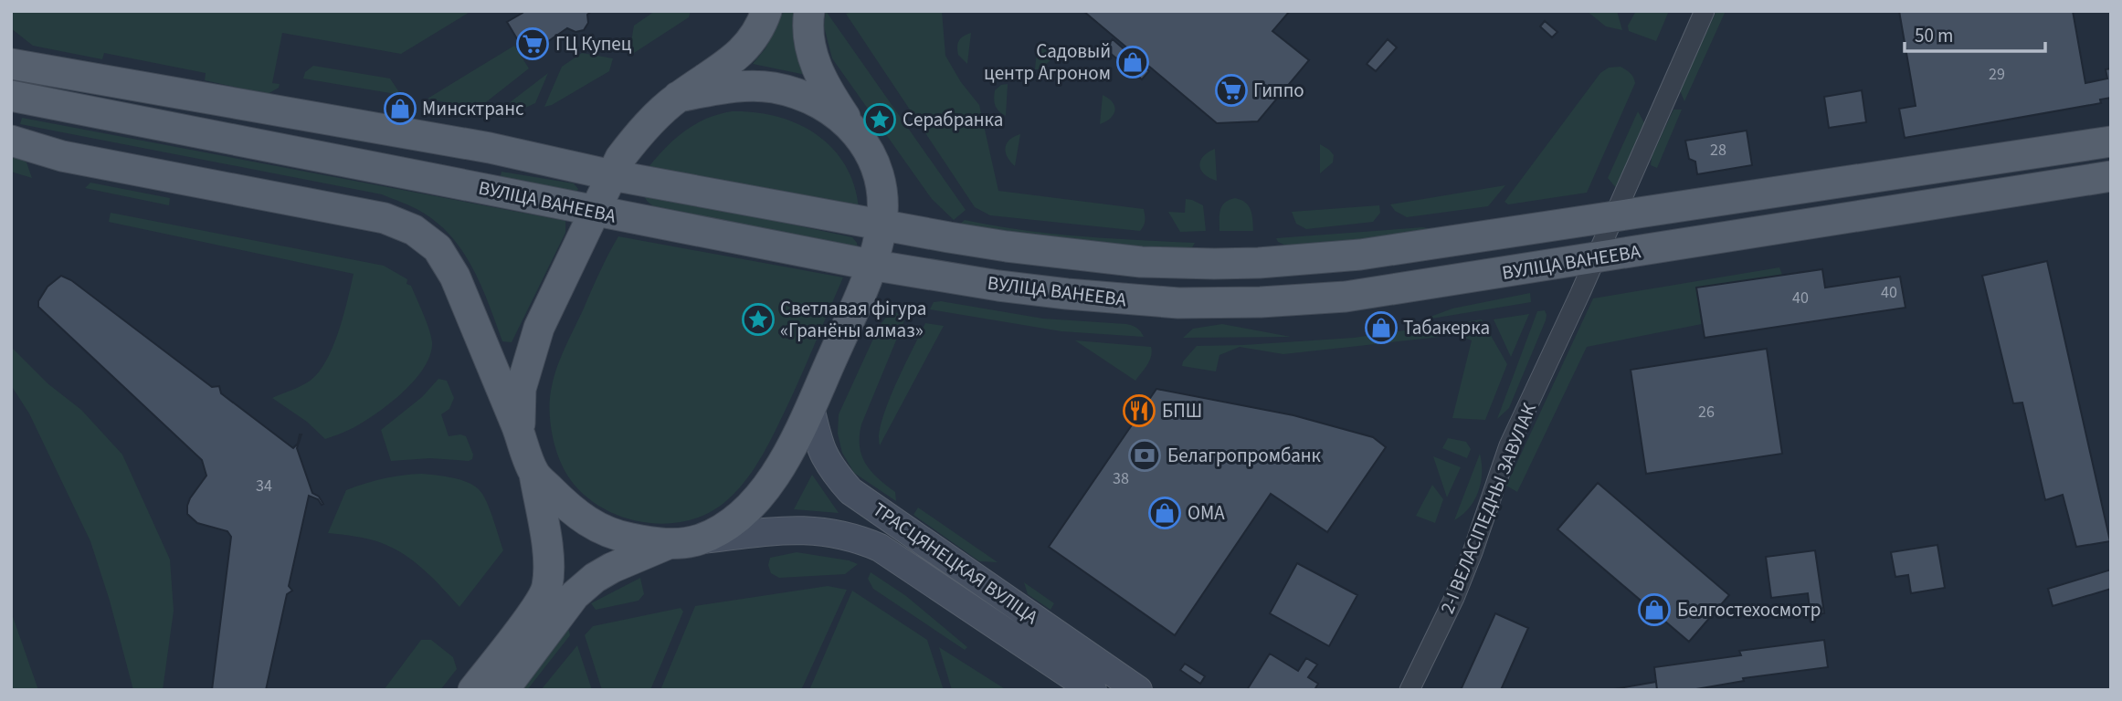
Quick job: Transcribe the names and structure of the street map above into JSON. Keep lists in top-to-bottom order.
{
  "streets": {
    "main road": ["ВУЛІЦА ВАНЕЕВА", "ТРАСЦЯНЕЦКАЯ ВУЛІЦА"],
    "street": ["2-І ВЕЛАСІПЕДНЫ ЗАВУЛАК"]
  },
  "crossings": [
    ["ВУЛІЦА ВАНЕЕВА", "2-І ВЕЛАСІПЕДНЫ ЗАВУЛАК"]
  ],
  "places": {
    "supermarket": ["ГЦ Купец", "Гиппо"],
    "shop": [
      "Садовый центр Агроном",
      "Минсктранс",
      "Табакерка",
      "ОМА",
      "Белгостехосмотр"
    ],
    "place": ["Серабранка", "Светлавая фігура «Гранёны алмаз»"],
    "restaurant": ["БПШ"],
    "bank": ["Белагропромбанк"]
  },
  "house_numbers": [
    "29",
    "28",
    "40",
    "40",
    "26",
    "38",
    "34"
  ],
  "scale_bar": "50 m"
}
